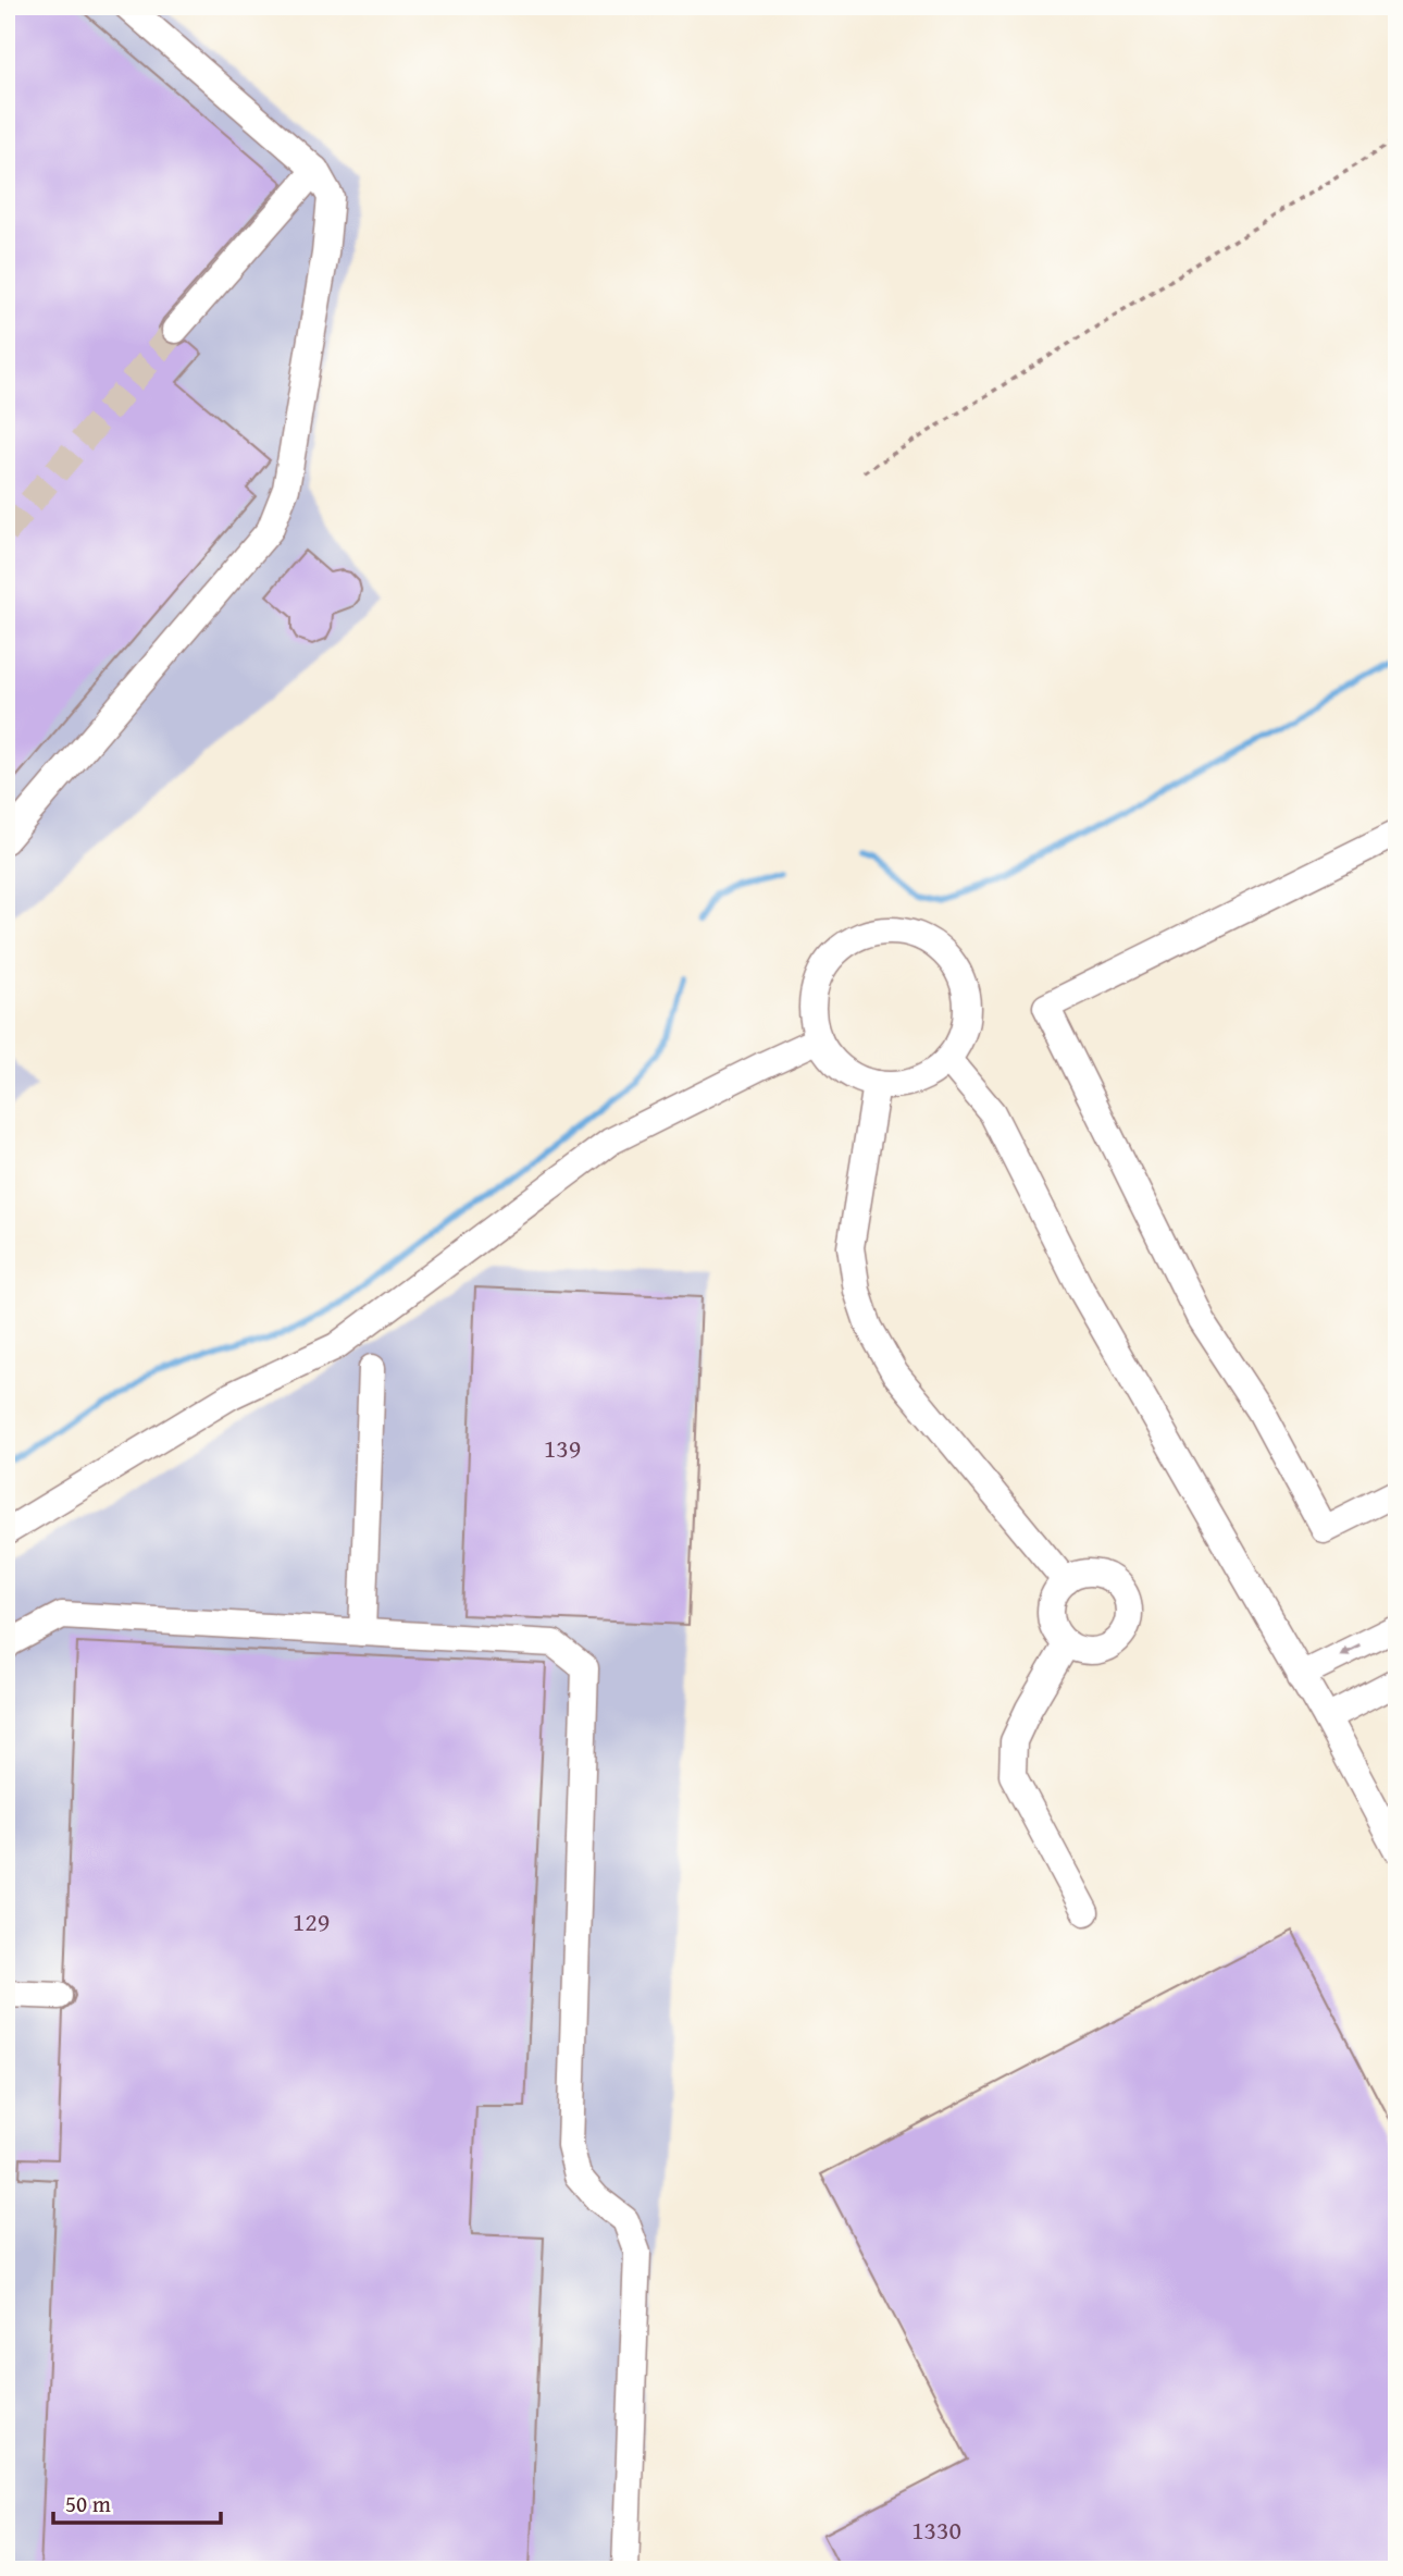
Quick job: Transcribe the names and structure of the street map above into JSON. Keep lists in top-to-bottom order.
{
  "house_numbers": ["139", "129", "1330"],
  "scale_bar": "50 m"
}
